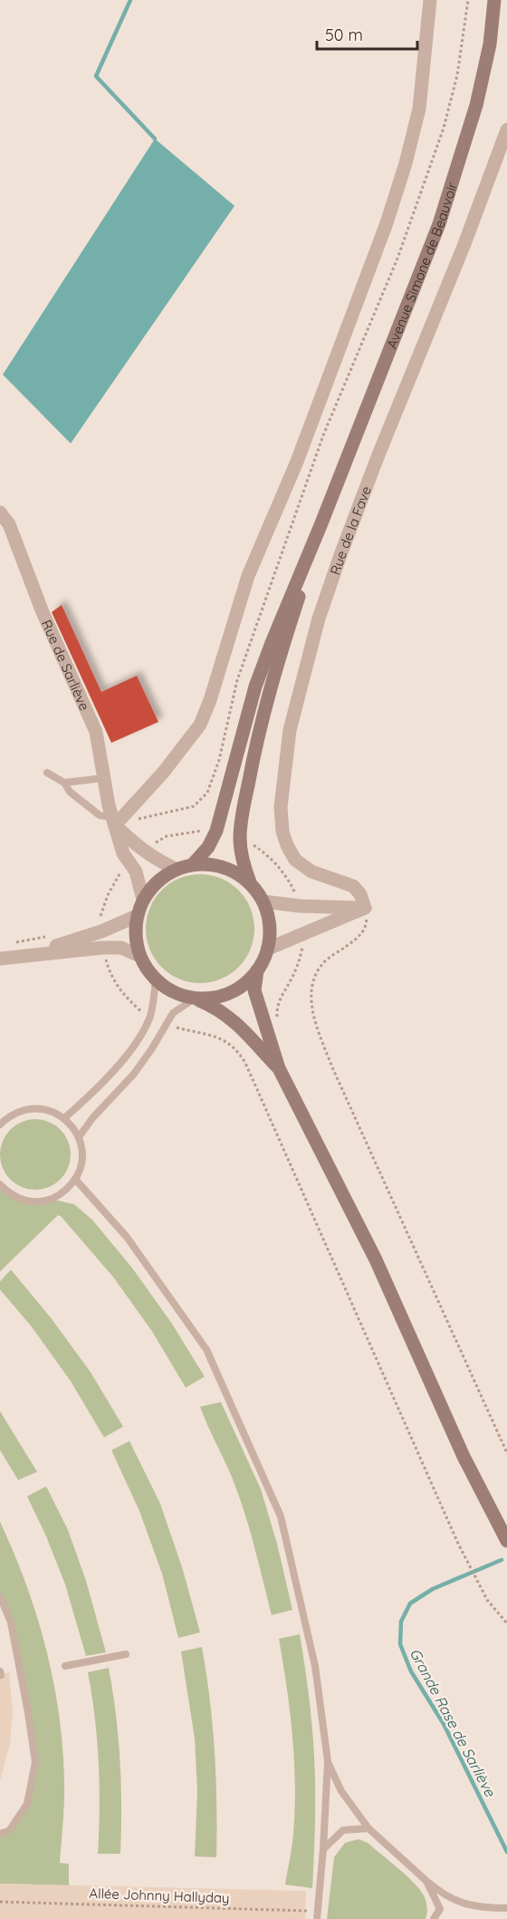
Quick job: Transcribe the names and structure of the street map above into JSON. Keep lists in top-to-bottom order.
{
  "streets": {
    "main road": ["Avenue Simone de Beauvoir"],
    "street": ["Rue de la Fave", "Rue de Sarliève"],
    "path": ["Allée Johnny Hallyday"]
  },
  "water": ["Grande Rase de Sarliève"],
  "scale_bar": "50 m"
}
